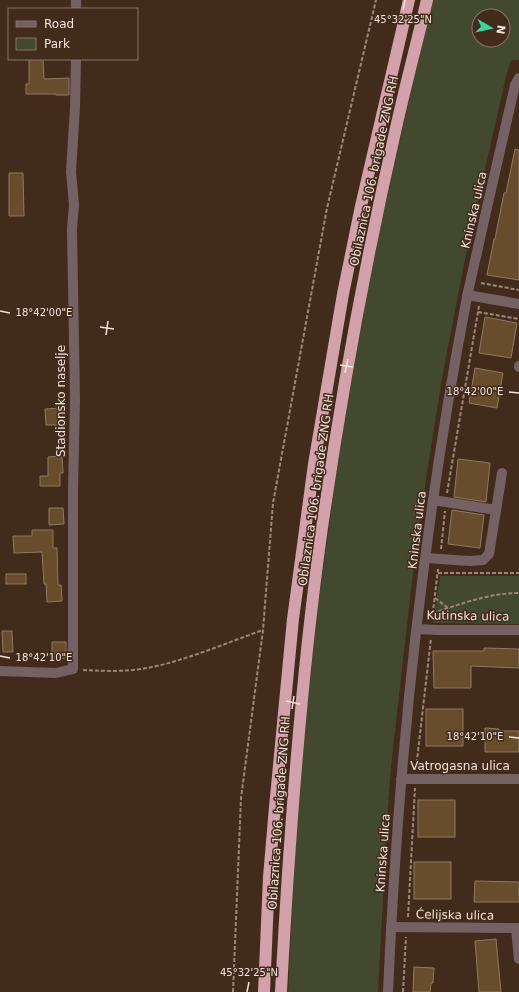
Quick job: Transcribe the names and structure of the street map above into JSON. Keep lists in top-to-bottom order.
{
  "streets": {
    "highway": ["Obilaznica 106. brigade ZNG RH"],
    "street": [
      "Kninska ulica",
      "Stadionsko naselje",
      "Kutinska ulica",
      "Vatrogasna ulica",
      "Ćelijska ulica"
    ]
  },
  "crossings": [
    ["Kninska ulica", "Kutinska ulica"],
    ["Kninska ulica", "Vatrogasna ulica"],
    ["Kninska ulica", "Ćelijska ulica"]
  ],
  "legend": ["Road", "Park"],
  "north": "right",
  "coordinates": ["45°32'25\"N", "18°42'00\"E", "18°42'10\"E"]
}
